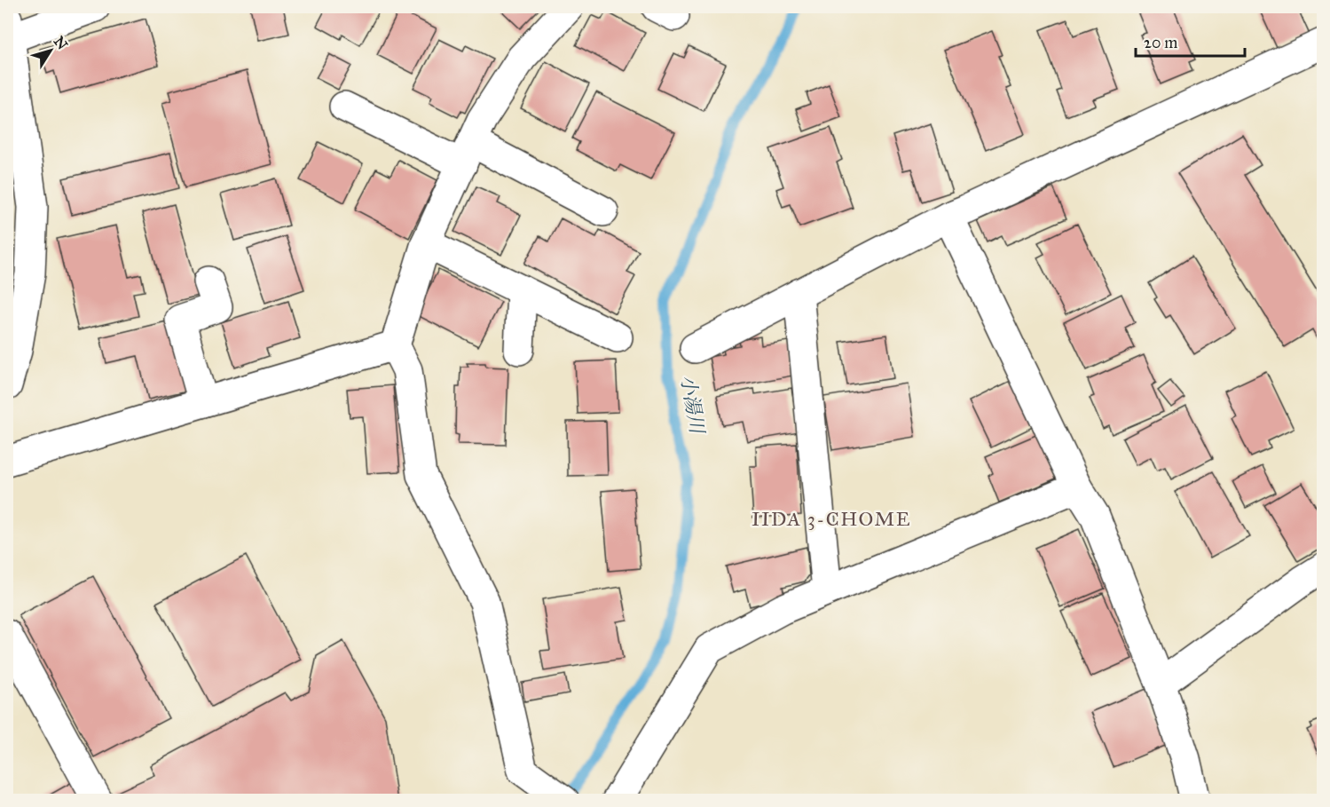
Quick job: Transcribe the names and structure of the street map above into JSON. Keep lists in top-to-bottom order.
{
  "districts": ["IIDA 3-CHOME"],
  "water": ["小湯川"],
  "scale_bar": "20 m",
  "north": "top right"
}
